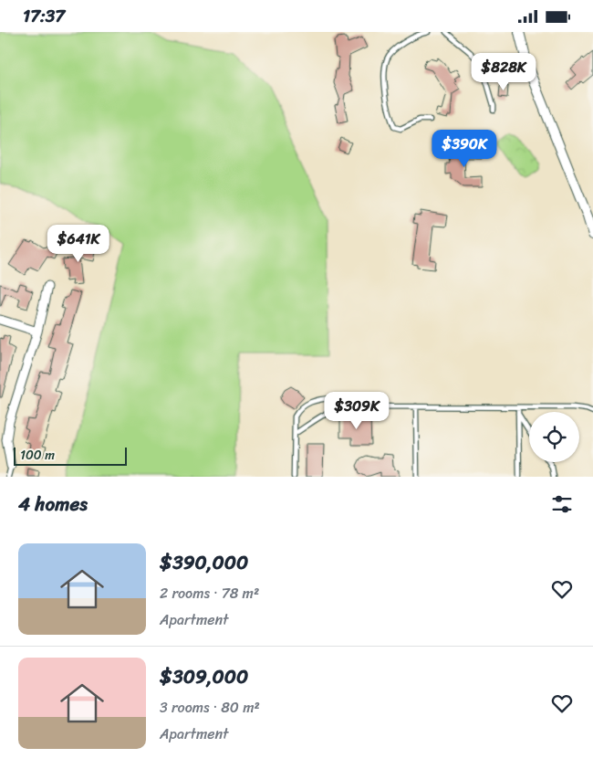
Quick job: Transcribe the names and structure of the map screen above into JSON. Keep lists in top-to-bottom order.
{
  "scale_bar": "100 m",
  "page": {
    "status": "17:37",
    "price": [
      "$828K",
      "$390K",
      "$641K",
      "$309K"
    ],
    "scale": "100 m",
    "heading": "4 homes",
    "list": [
      {
        "name": "$390,000",
        "note": "2 rooms · 78 m² · Apartment"
      },
      {
        "name": "$309,000",
        "note": "3 rooms · 80 m² · Apartment"
      }
    ]
  }
}
